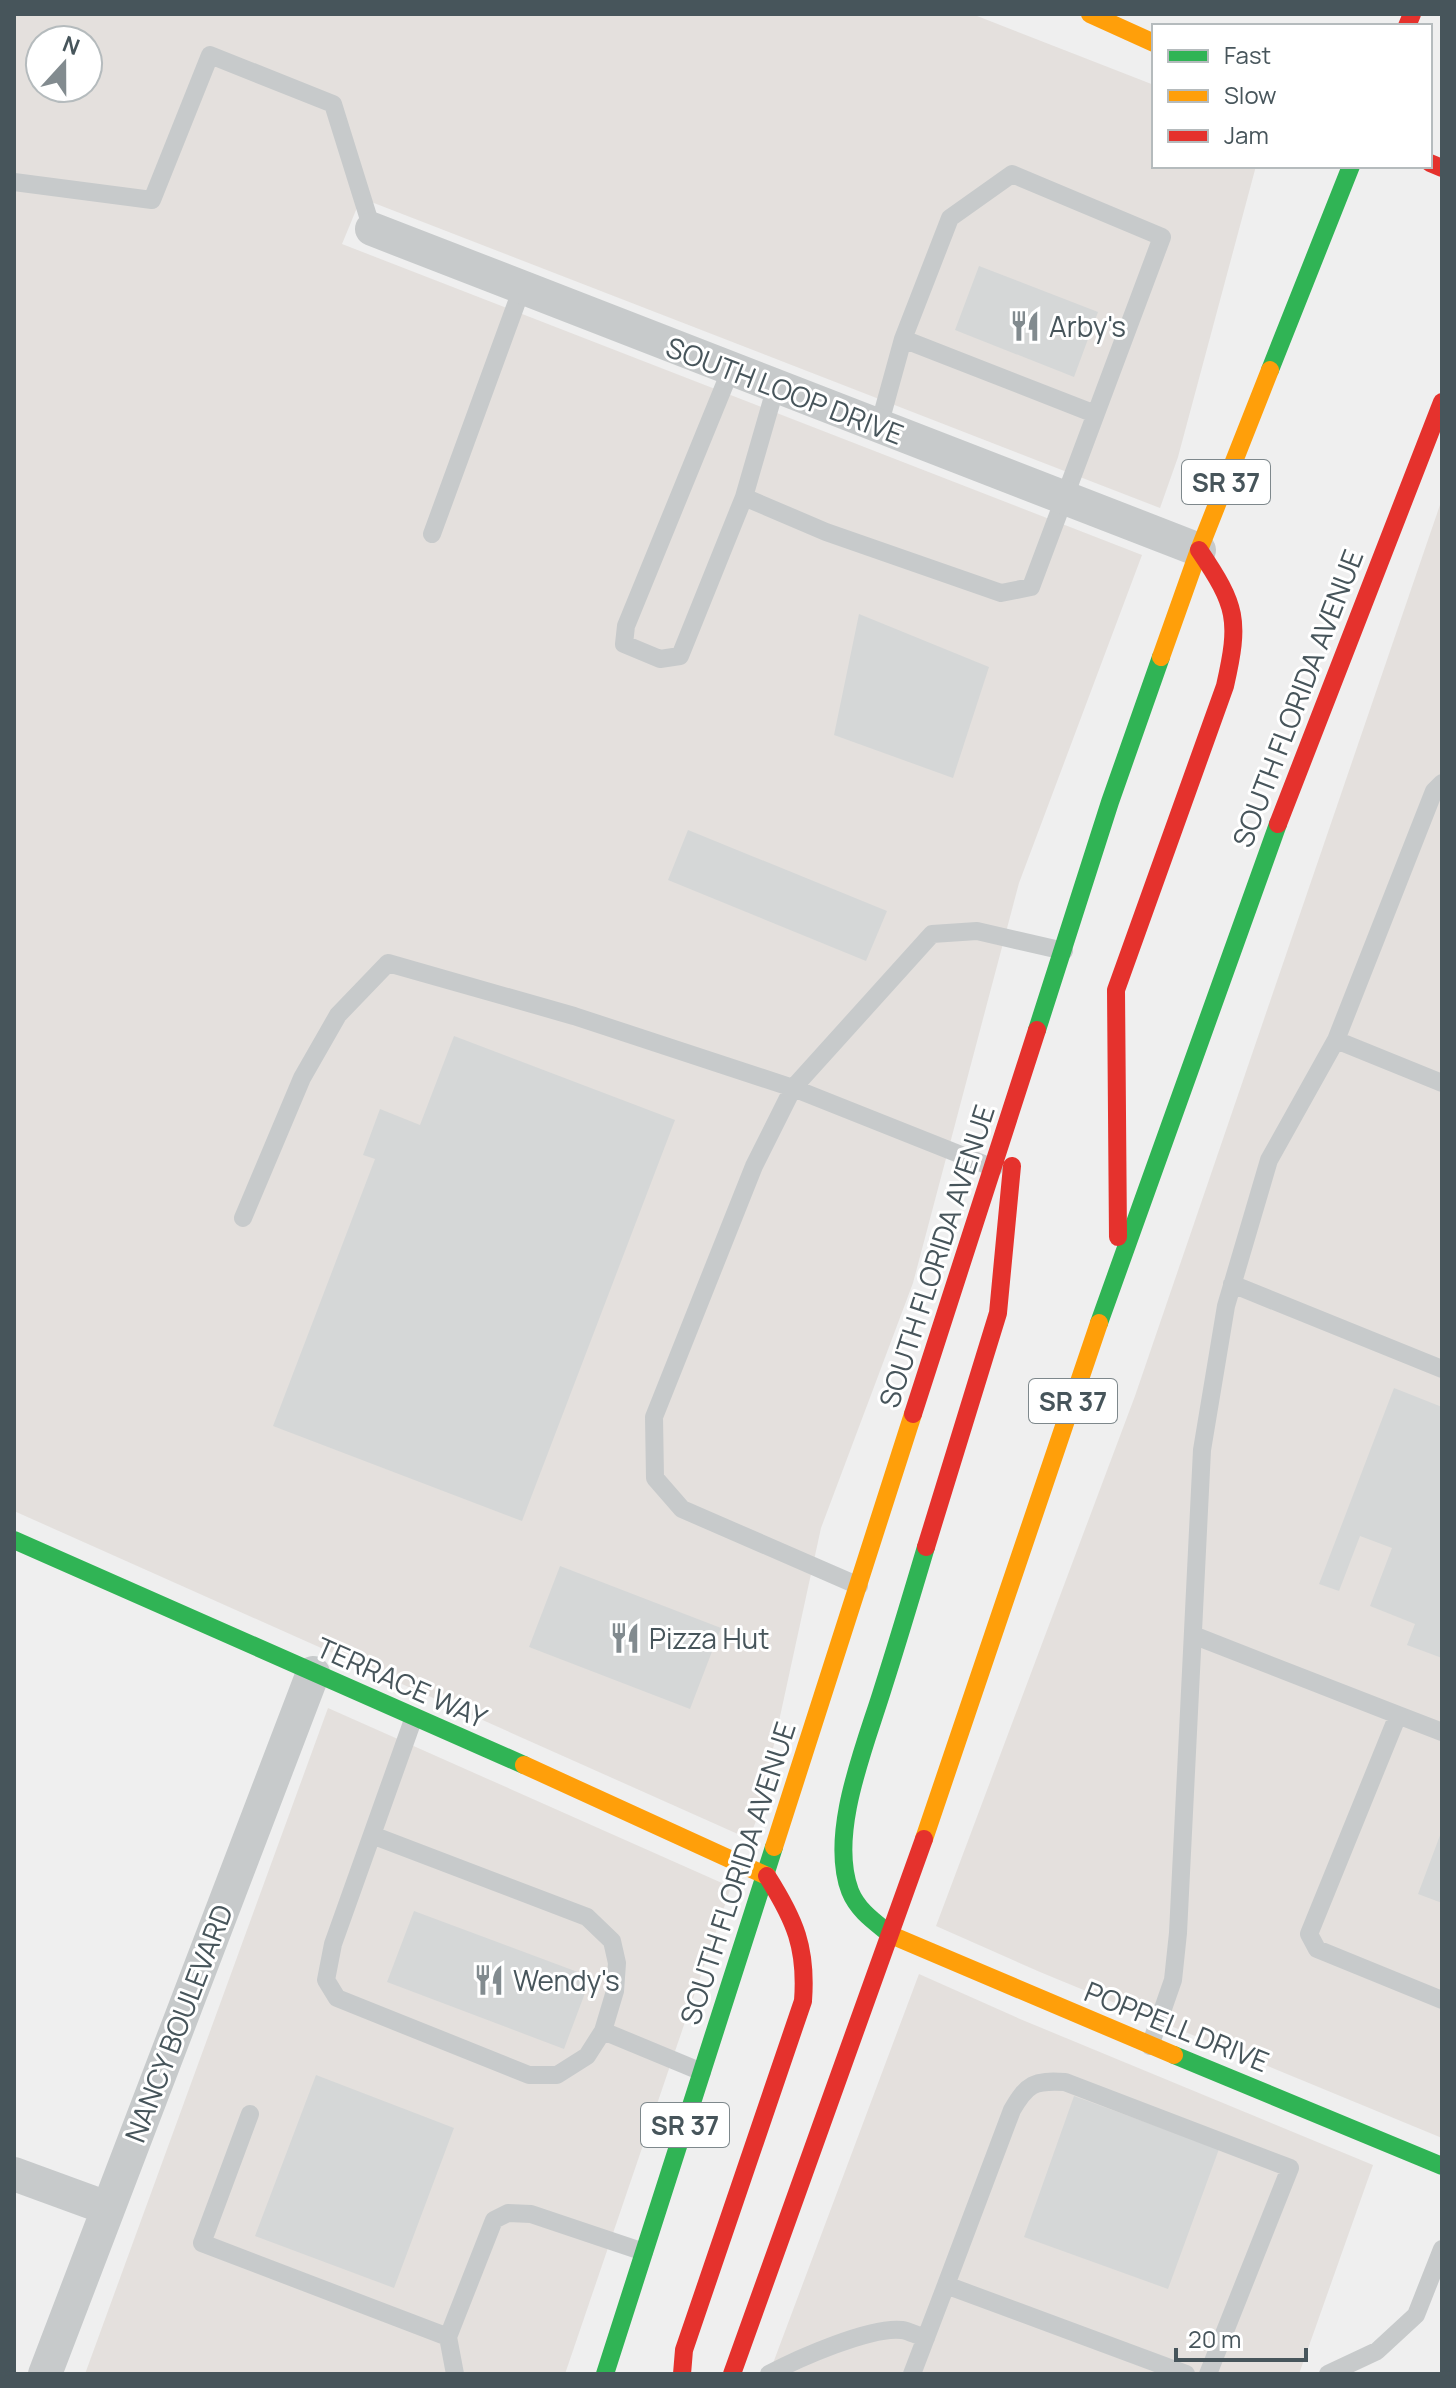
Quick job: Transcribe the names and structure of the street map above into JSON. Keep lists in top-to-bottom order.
{
  "streets": {
    "main road": [
      "SR 37",
      "SOUTH FLORIDA AVENUE",
      "TERRACE WAY",
      "POPPELL DRIVE"
    ],
    "street": ["SOUTH LOOP DRIVE", "NANCY BOULEVARD"]
  },
  "crossings": [
    ["SOUTH LOOP DRIVE", "SOUTH FLORIDA AVENUE"],
    ["SOUTH FLORIDA AVENUE", "TERRACE WAY"],
    ["SOUTH FLORIDA AVENUE", "POPPELL DRIVE"],
    ["TERRACE WAY", "NANCY BOULEVARD"]
  ],
  "places": {
    "restaurant": ["Arby's", "Pizza Hut", "Wendy's"]
  },
  "legend": ["Fast", "Slow", "Jam"],
  "scale_bar": "20 m",
  "north": "top"
}
